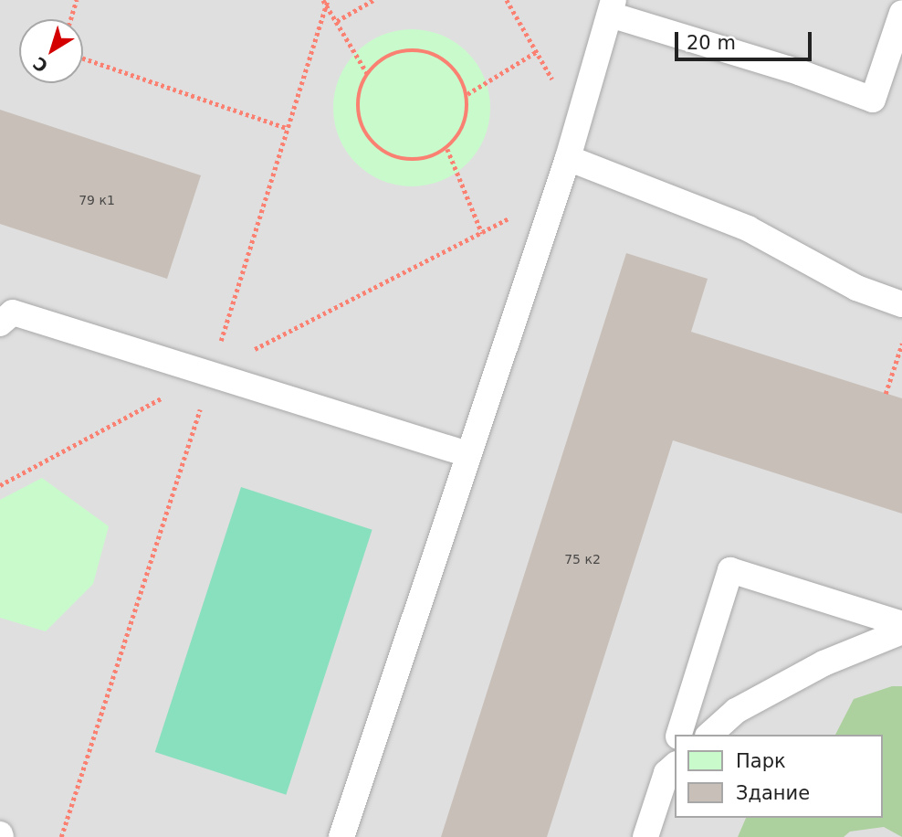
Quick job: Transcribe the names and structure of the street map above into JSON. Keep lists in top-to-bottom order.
{
  "house_numbers": ["79 к1", "75 к2"],
  "legend": ["Парк", "Здание"],
  "scale_bar": "20 m",
  "north": "bottom left"
}
